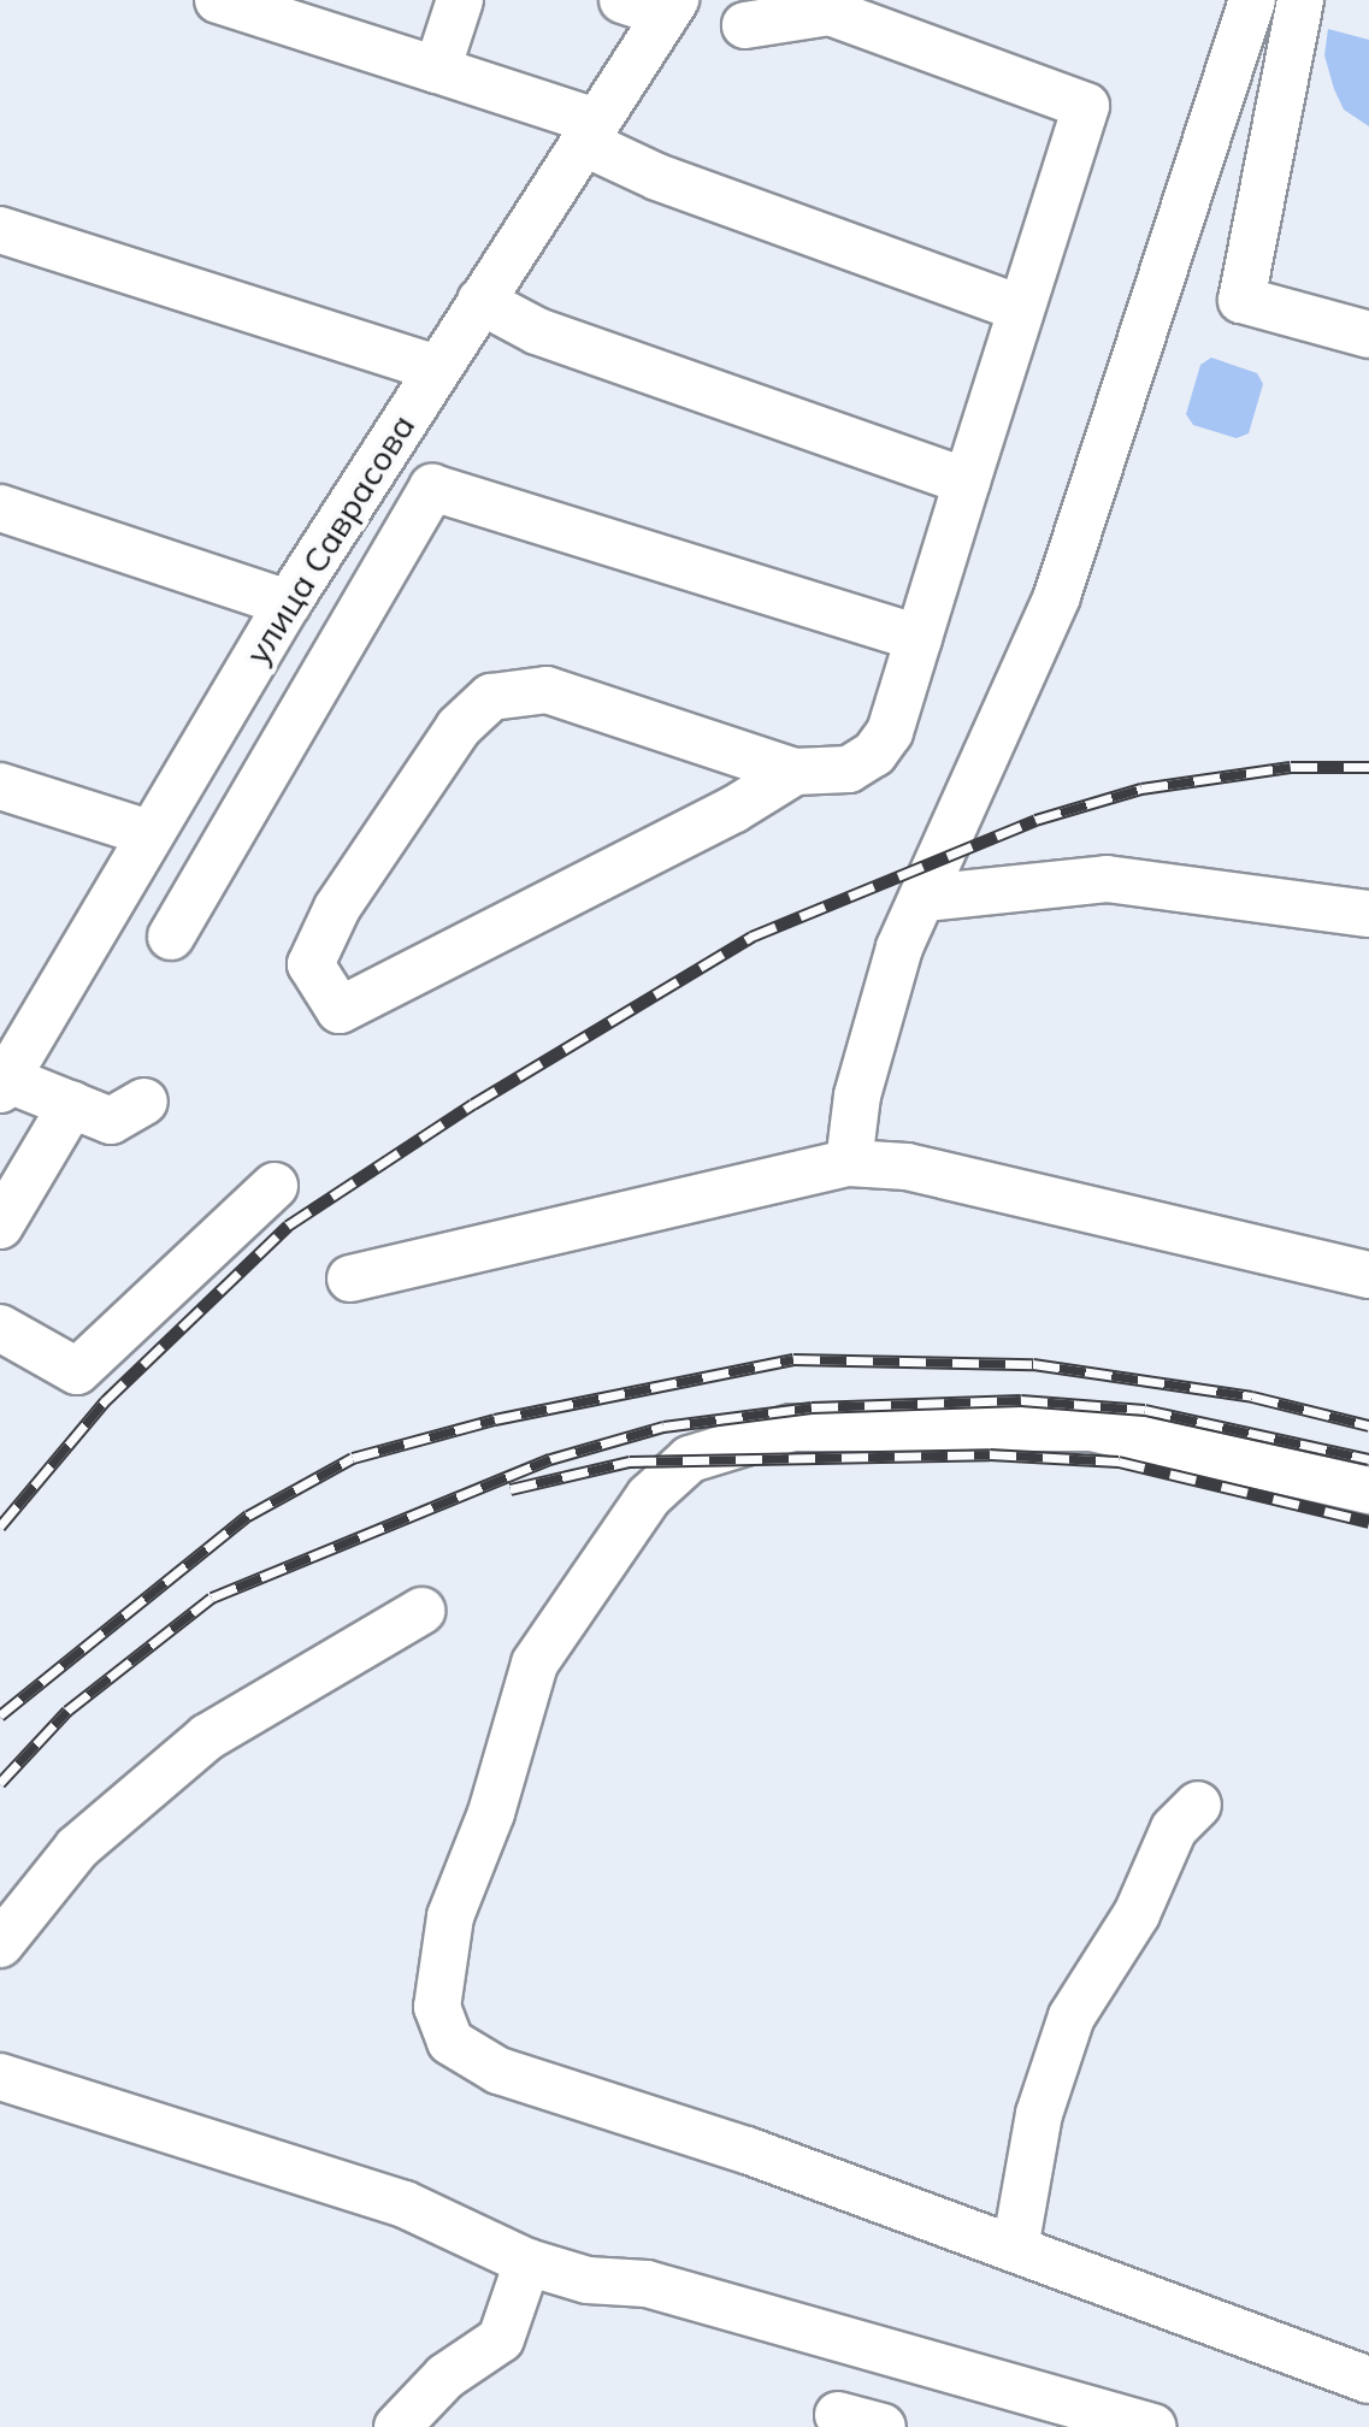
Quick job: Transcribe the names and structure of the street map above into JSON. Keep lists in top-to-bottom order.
{
  "streets": {
    "street": ["улица Саврасова"]
  }
}
